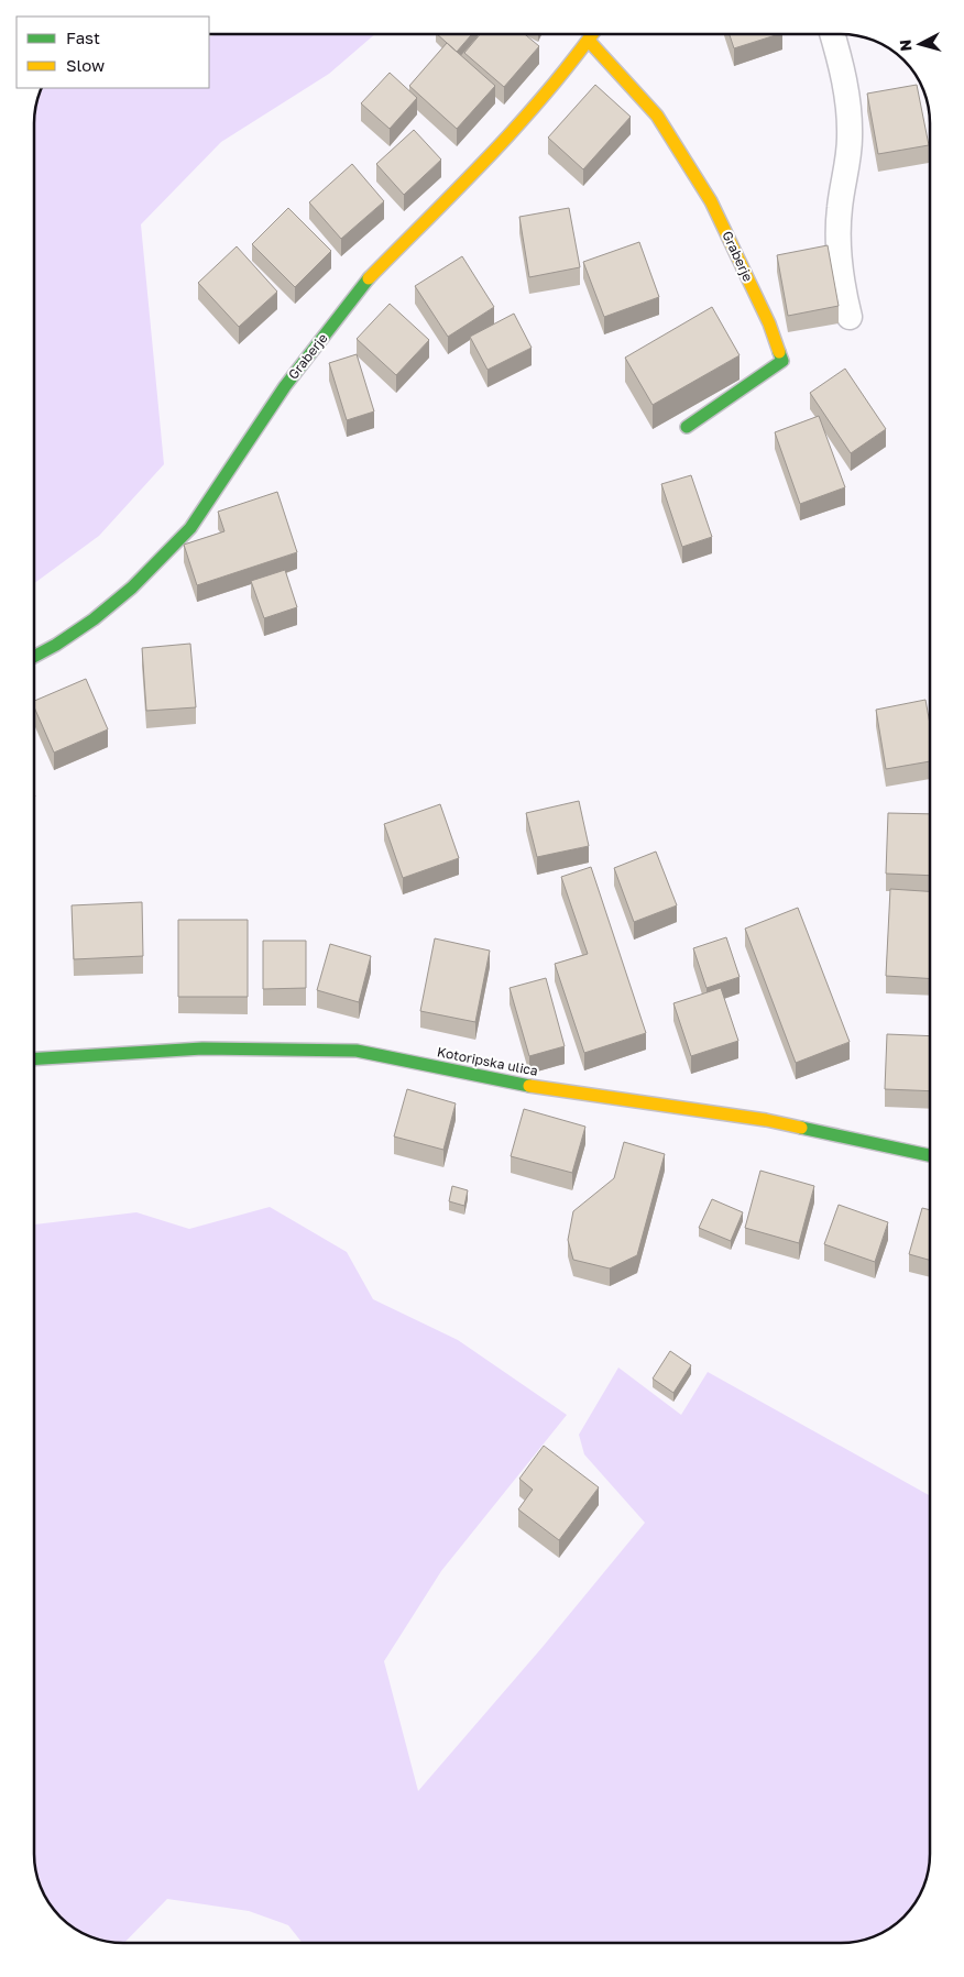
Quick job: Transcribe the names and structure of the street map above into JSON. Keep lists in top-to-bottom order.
{
  "streets": {
    "street": ["Graberje", "Kotoripska ulica"]
  },
  "legend": ["Fast", "Slow"],
  "north": "left"
}
